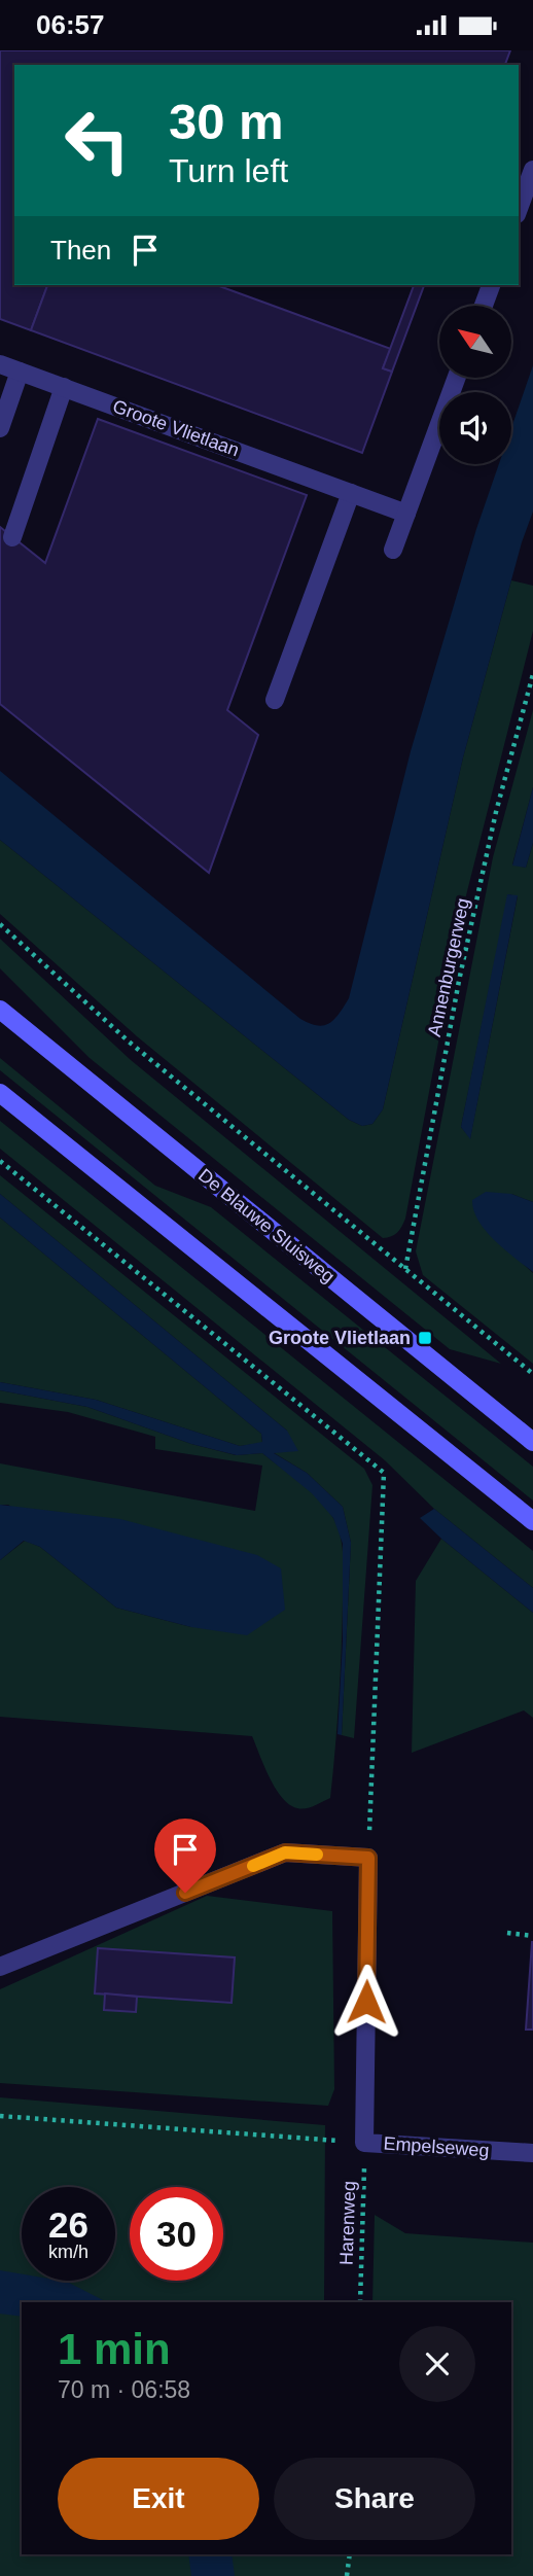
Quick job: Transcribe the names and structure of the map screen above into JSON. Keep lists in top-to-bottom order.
{
  "streets": {
    "main road": ["De Blauwe Sluisweg"],
    "street": ["Groote Vlietlaan", "Empelseweg"],
    "path": ["Annenburgerweg", "Harenweg"]
  },
  "crossings": [
    ["Empelseweg", "Harenweg"]
  ],
  "places": {
    "transit": ["Groote Vlietlaan"]
  },
  "north": "top left",
  "page": {
    "status": "06:57",
    "turn": ["30 m", "Turn left"],
    "then": "Then",
    "speed": "26 km/h",
    "limit": "30",
    "heading": ["1 min", "70 m · 06:58"],
    "buttons": ["Exit", "Share"]
  }
}
